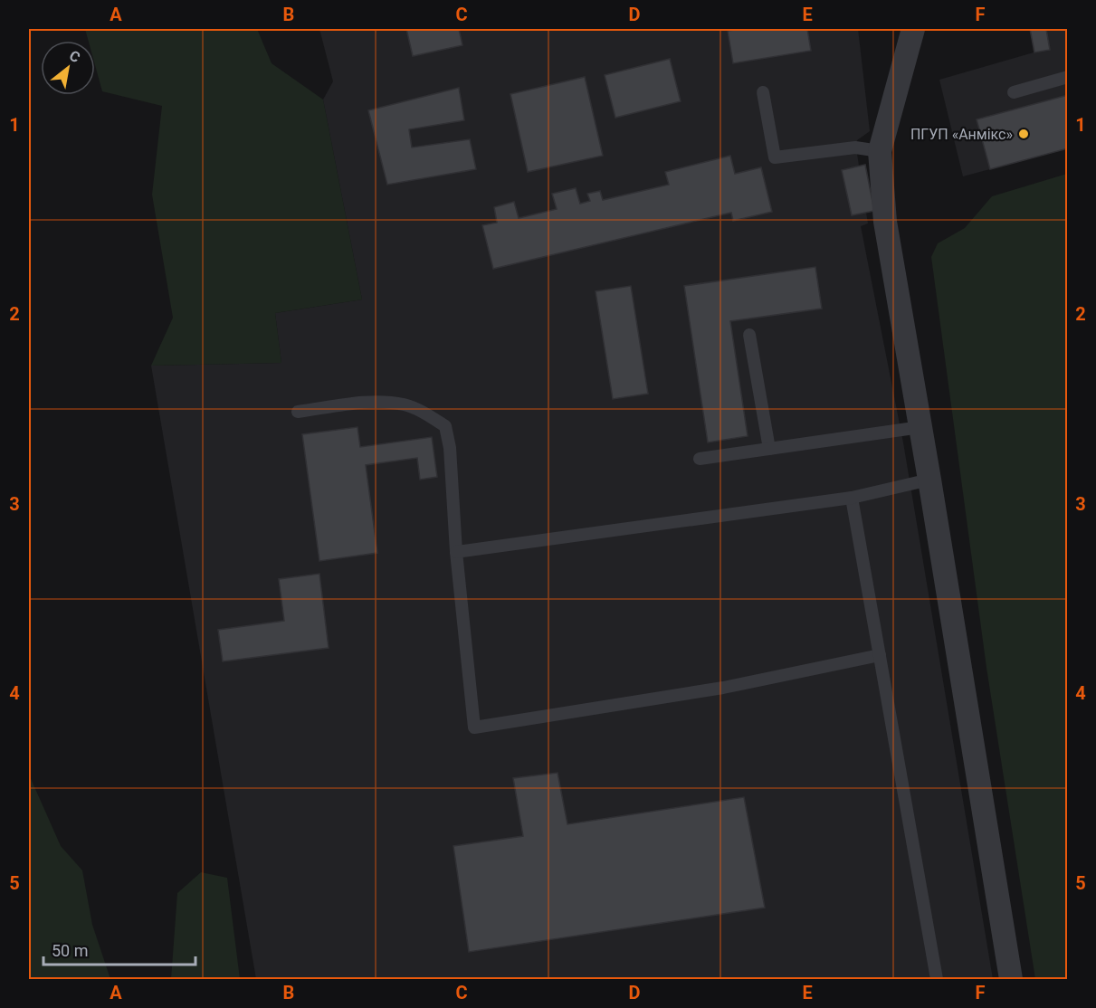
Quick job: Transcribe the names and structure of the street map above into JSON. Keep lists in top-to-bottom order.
{
  "places": ["ПГУП «Анмікс»"],
  "scale_bar": "50 m",
  "north": "top right",
  "grid": {
    "columns": [
      "A",
      "B",
      "C",
      "D",
      "E",
      "F"
    ],
    "rows": [
      "1",
      "2",
      "3",
      "4",
      "5"
    ]
  }
}
